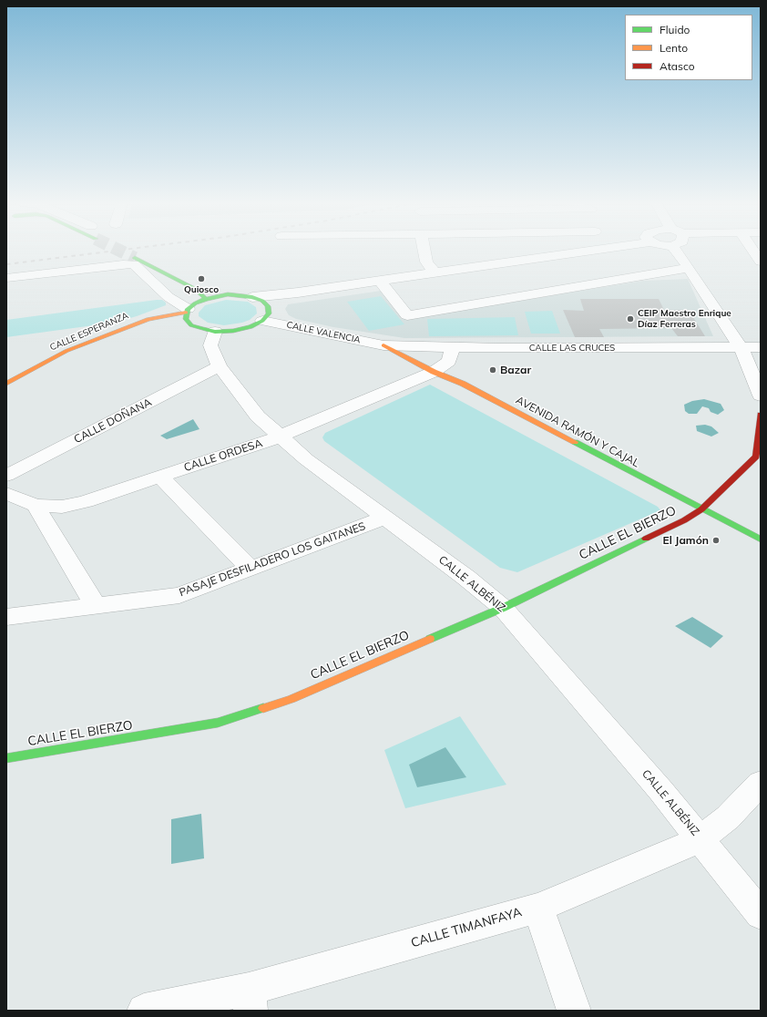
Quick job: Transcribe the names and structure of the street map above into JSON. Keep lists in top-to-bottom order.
{
  "streets": {
    "street": [
      "CALLE ESPERANZA",
      "CALLE VALENCIA",
      "CALLE LAS CRUCES",
      "CALLE DOÑANA",
      "AVENIDA RAMÓN Y CAJAL",
      "CALLE ORDESA",
      "CALLE EL BIERZO",
      "PASAJE DESFILADERO LOS GAITANES",
      "CALLE ALBÉNIZ",
      "CALLE TIMANFAYA"
    ]
  },
  "crossings": [
    ["CALLE VALENCIA", "CALLE LAS CRUCES"],
    ["CALLE VALENCIA", "AVENIDA RAMÓN Y CAJAL"],
    ["CALLE LAS CRUCES", "AVENIDA RAMÓN Y CAJAL"],
    ["CALLE LAS CRUCES", "CALLE ORDESA"],
    ["CALLE DOÑANA", "CALLE ALBÉNIZ"],
    ["AVENIDA RAMÓN Y CAJAL", "CALLE ORDESA"],
    ["AVENIDA RAMÓN Y CAJAL", "CALLE EL BIERZO"],
    ["CALLE ORDESA", "CALLE ALBÉNIZ"],
    ["CALLE EL BIERZO", "CALLE ALBÉNIZ"],
    ["PASAJE DESFILADERO LOS GAITANES", "CALLE ALBÉNIZ"],
    ["CALLE ALBÉNIZ", "CALLE TIMANFAYA"]
  ],
  "places": [
    "Quiosco",
    "CEIP Maestro Enrique Díaz Ferreras",
    "Bazar",
    "El Jamón"
  ],
  "legend": ["Fluido", "Lento", "Atasco"]
}
